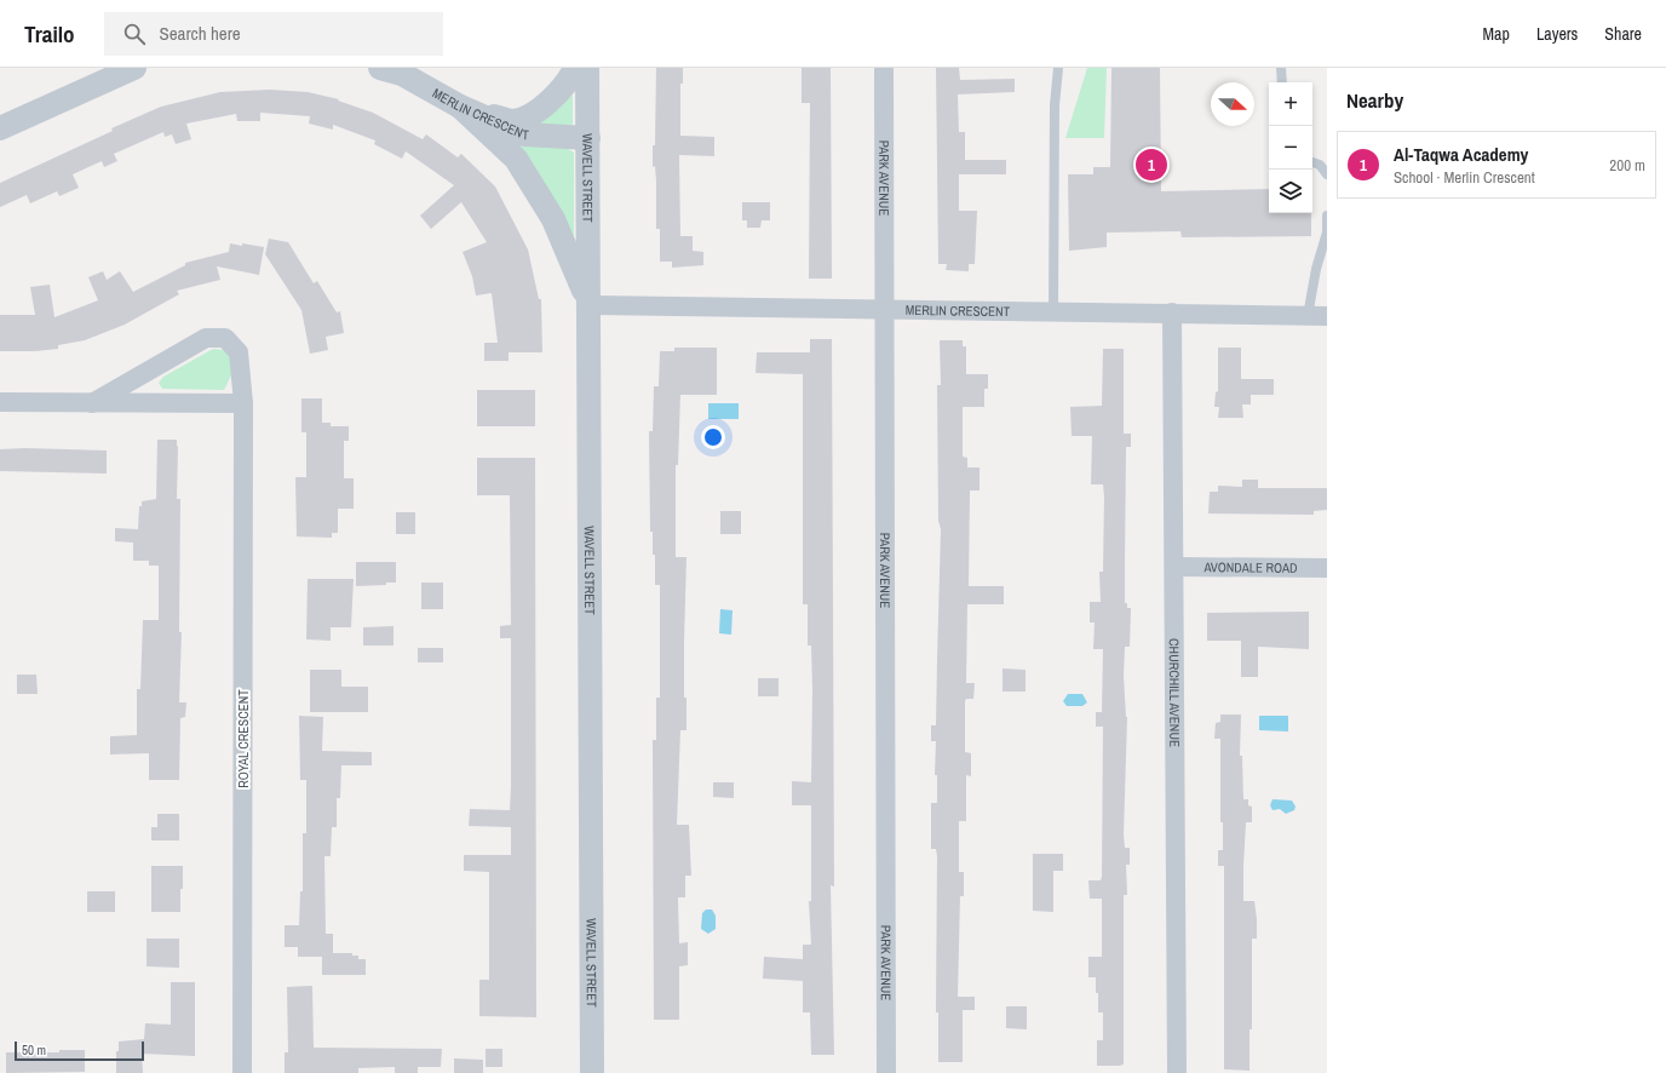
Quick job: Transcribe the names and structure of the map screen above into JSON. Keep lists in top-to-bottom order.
{
  "streets": {
    "street": [
      "MERLIN CRESCENT",
      "WAVELL STREET",
      "PARK AVENUE",
      "AVONDALE ROAD",
      "CHURCHILL AVENUE",
      "ROYAL CRESCENT"
    ]
  },
  "crossings": [
    ["MERLIN CRESCENT", "WAVELL STREET"],
    ["MERLIN CRESCENT", "PARK AVENUE"],
    ["MERLIN CRESCENT", "CHURCHILL AVENUE"],
    ["AVONDALE ROAD", "CHURCHILL AVENUE"]
  ],
  "scale_bar": "50 m",
  "north": "right",
  "page": {
    "header": "Trailo",
    "search": "Search here",
    "nav": ["Map", "Layers", "Share"],
    "heading": "Nearby",
    "map_buttons": ["+", "−"],
    "list": [
      {
        "mark": "1",
        "name": "Al-Taqwa Academy",
        "note": "School · Merlin Crescent",
        "value": "200 m"
      }
    ],
    "pins": "1",
    "scale": "50 m"
  }
}
